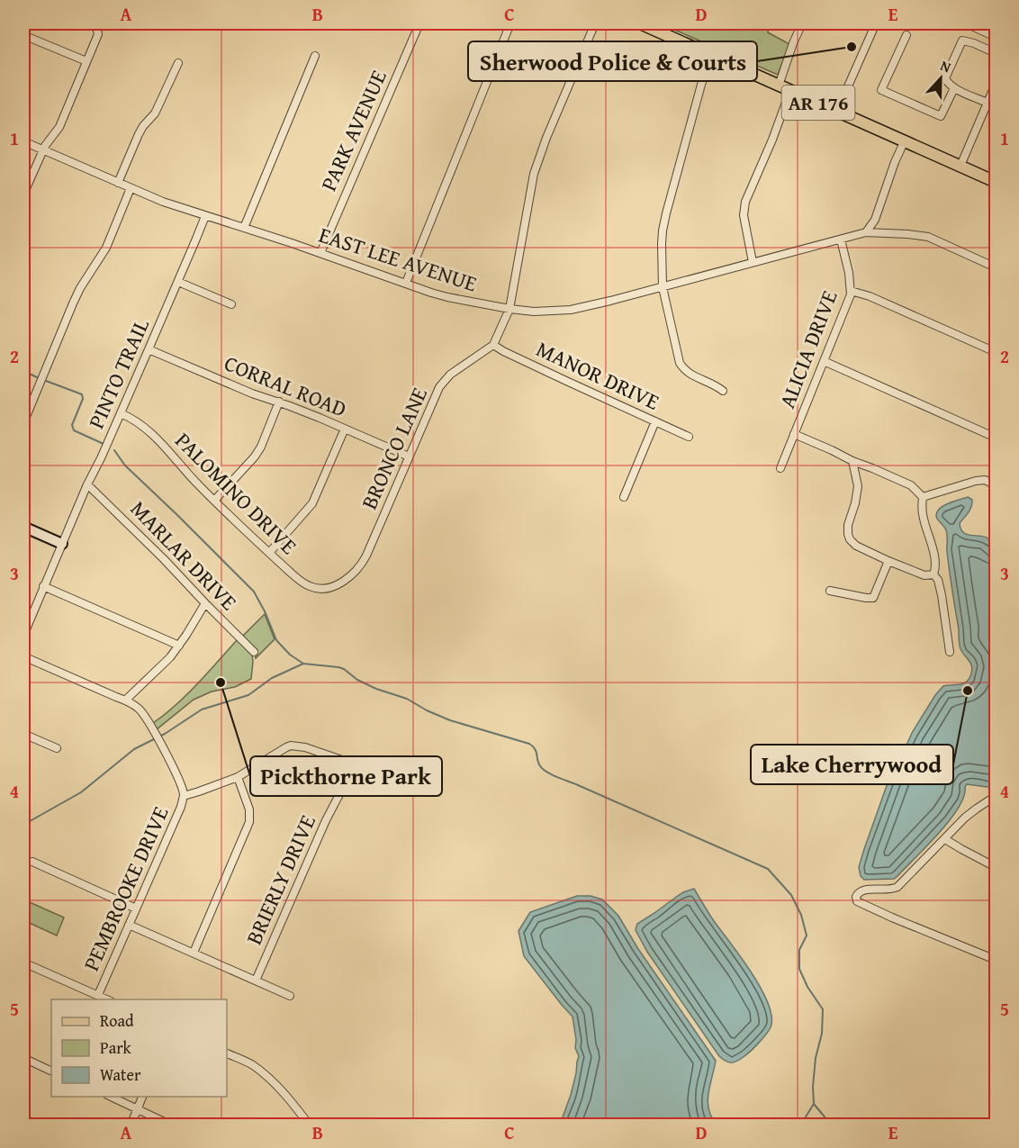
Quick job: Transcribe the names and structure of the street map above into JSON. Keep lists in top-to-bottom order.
{
  "streets": {
    "main road": ["AR 176"],
    "street": [
      "PARK AVENUE",
      "EAST LEE AVENUE",
      "ALICIA DRIVE",
      "PINTO TRAIL",
      "MANOR DRIVE",
      "CORRAL ROAD",
      "BRONCO LANE",
      "PALOMINO DRIVE",
      "MARLAR DRIVE",
      "BRIERLY DRIVE",
      "PEMBROOKE DRIVE"
    ]
  },
  "crossings": [
    ["PARK AVENUE", "EAST LEE AVENUE"],
    ["EAST LEE AVENUE", "ALICIA DRIVE"],
    ["EAST LEE AVENUE", "PINTO TRAIL"],
    ["PINTO TRAIL", "CORRAL ROAD"],
    ["PINTO TRAIL", "PALOMINO DRIVE"],
    ["PINTO TRAIL", "MARLAR DRIVE"],
    ["MANOR DRIVE", "BRONCO LANE"],
    ["CORRAL ROAD", "BRONCO LANE"],
    ["BRONCO LANE", "PALOMINO DRIVE"]
  ],
  "places": ["Sherwood Police & Courts", "Pickthorne Park", "Lake Cherrywood"],
  "legend": ["Road", "Park", "Water"],
  "north": "top",
  "grid": {
    "columns": [
      "A",
      "B",
      "C",
      "D",
      "E"
    ],
    "rows": [
      "1",
      "2",
      "3",
      "4",
      "5"
    ]
  }
}
